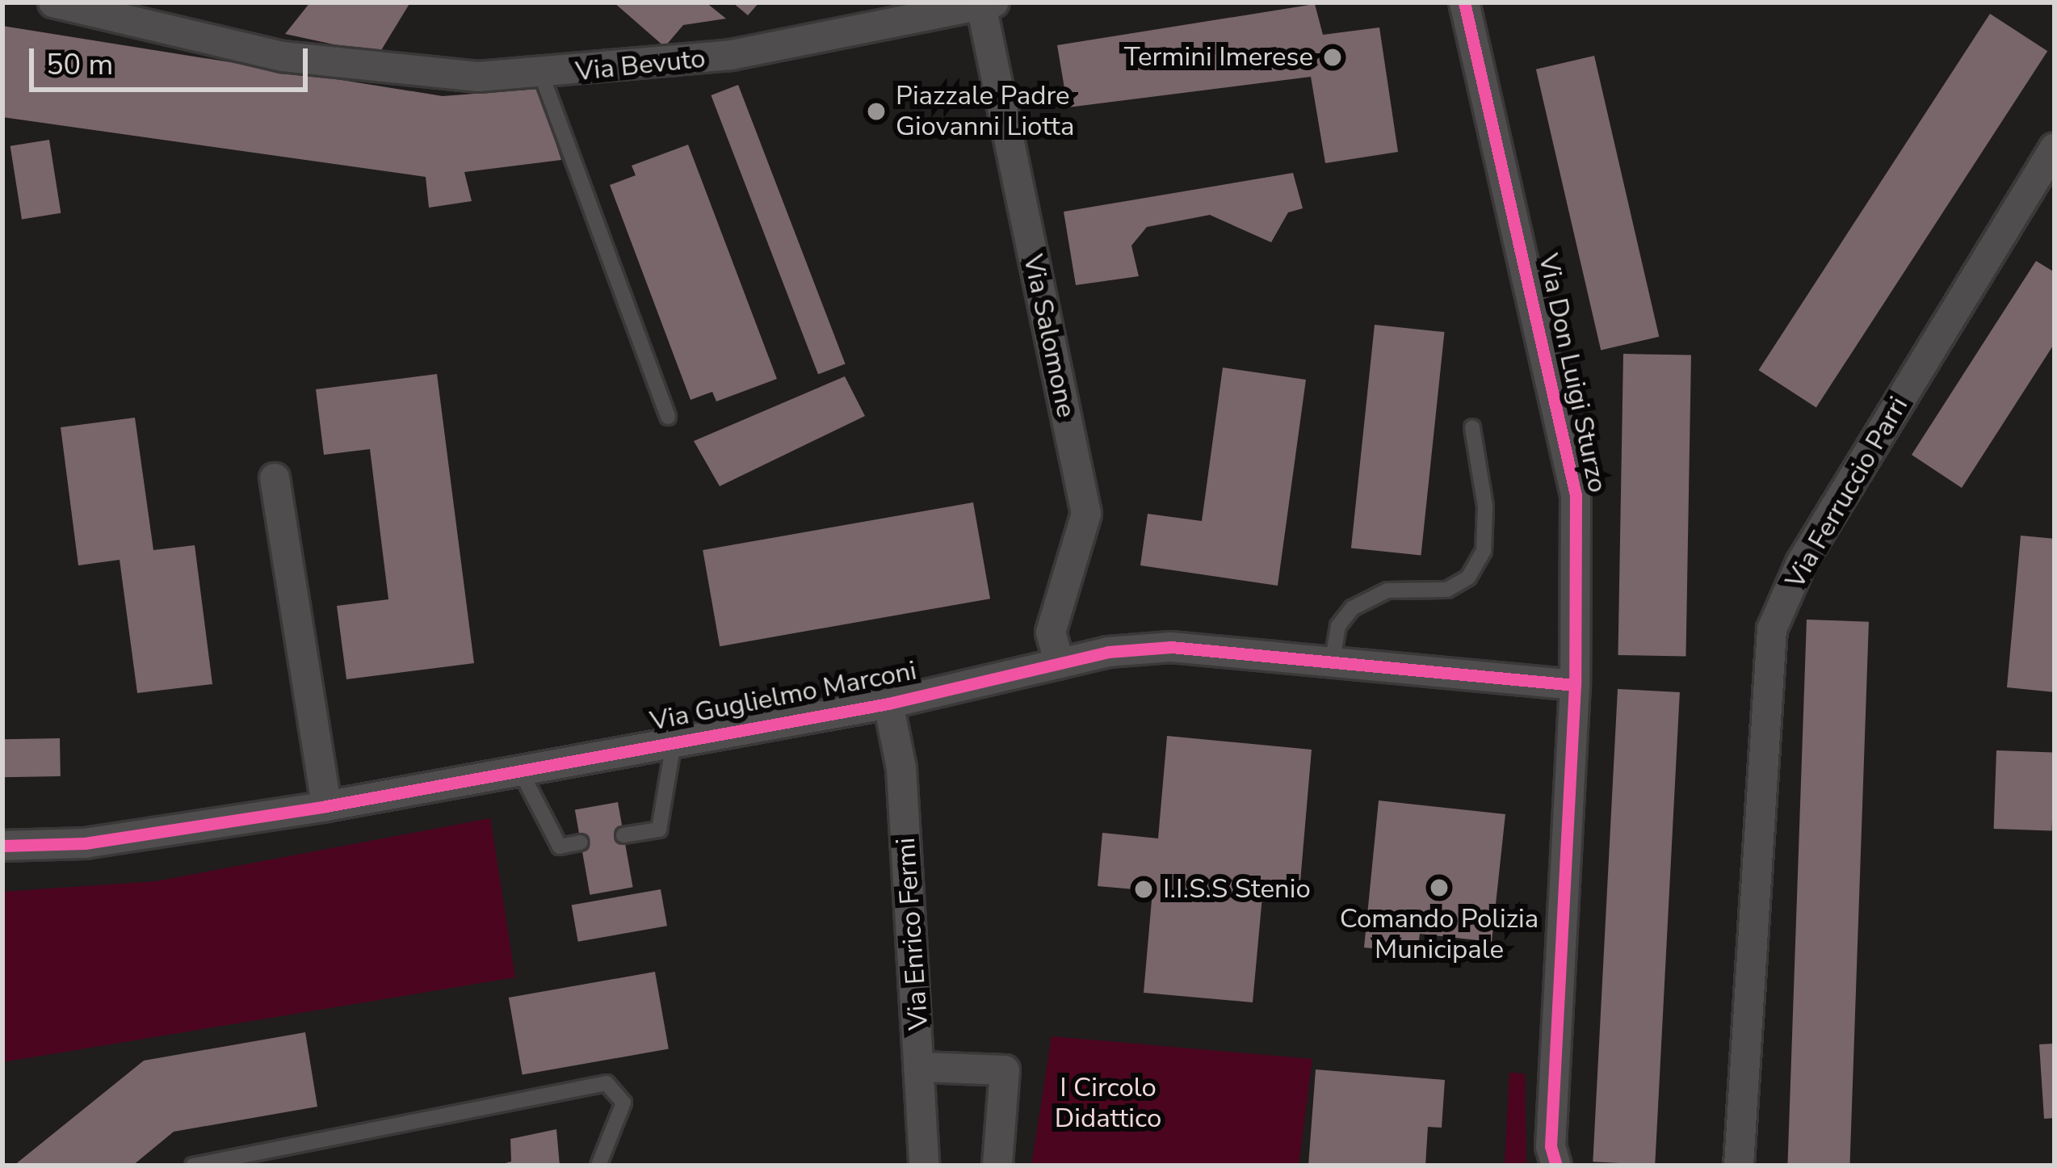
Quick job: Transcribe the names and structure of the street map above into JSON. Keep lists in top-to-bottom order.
{
  "streets": {
    "street": [
      "Via Bevuto",
      "Via Salomone",
      "Via Don Luigi Sturzo",
      "Via Ferruccio Parri",
      "Via Guglielmo Marconi",
      "Via Enrico Fermi"
    ]
  },
  "crossings": [
    ["Via Bevuto", "Via Salomone"],
    ["Via Salomone", "Via Guglielmo Marconi"],
    ["Via Don Luigi Sturzo", "Via Guglielmo Marconi"],
    ["Via Guglielmo Marconi", "Via Enrico Fermi"]
  ],
  "parks": ["I Circolo Didattico"],
  "places": [
    "Termini Imerese",
    "Piazzale Padre Giovanni Liotta",
    "Comando Polizia Municipale",
    "I.I.S.S Stenio"
  ],
  "scale_bar": "50 m"
}
